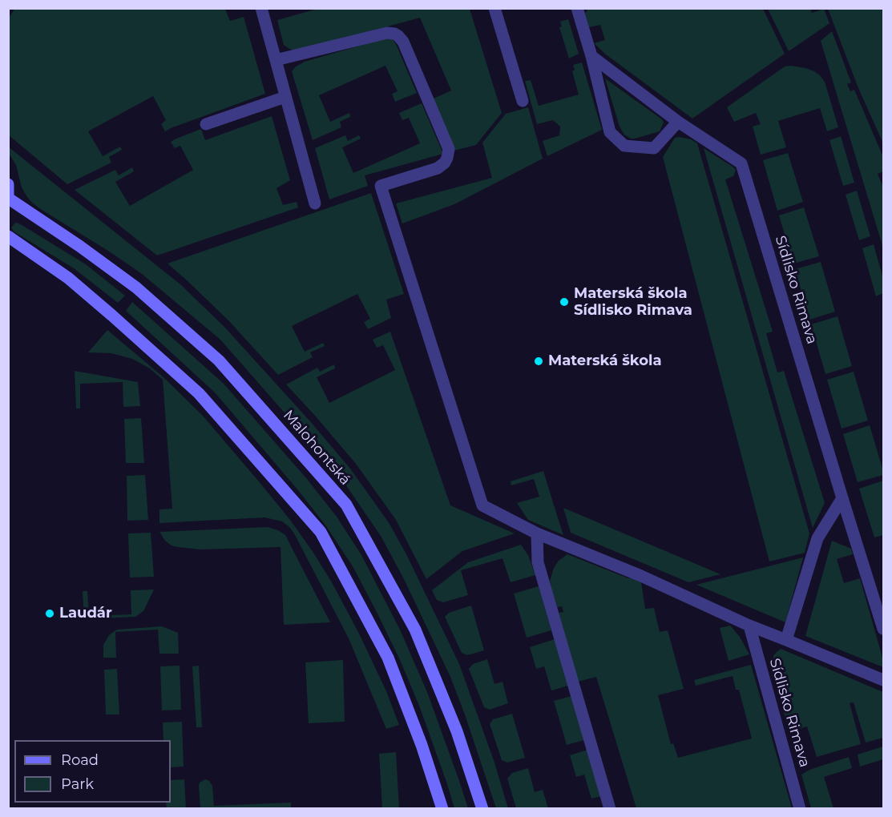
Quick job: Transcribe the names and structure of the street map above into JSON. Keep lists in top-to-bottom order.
{
  "streets": {
    "main road": ["Malohontská"],
    "street": ["Sídlisko Rimava"]
  },
  "places": ["Materská škola Sídlisko Rimava", "Materská škola", "Laudár"],
  "legend": ["Road", "Park"]
}
